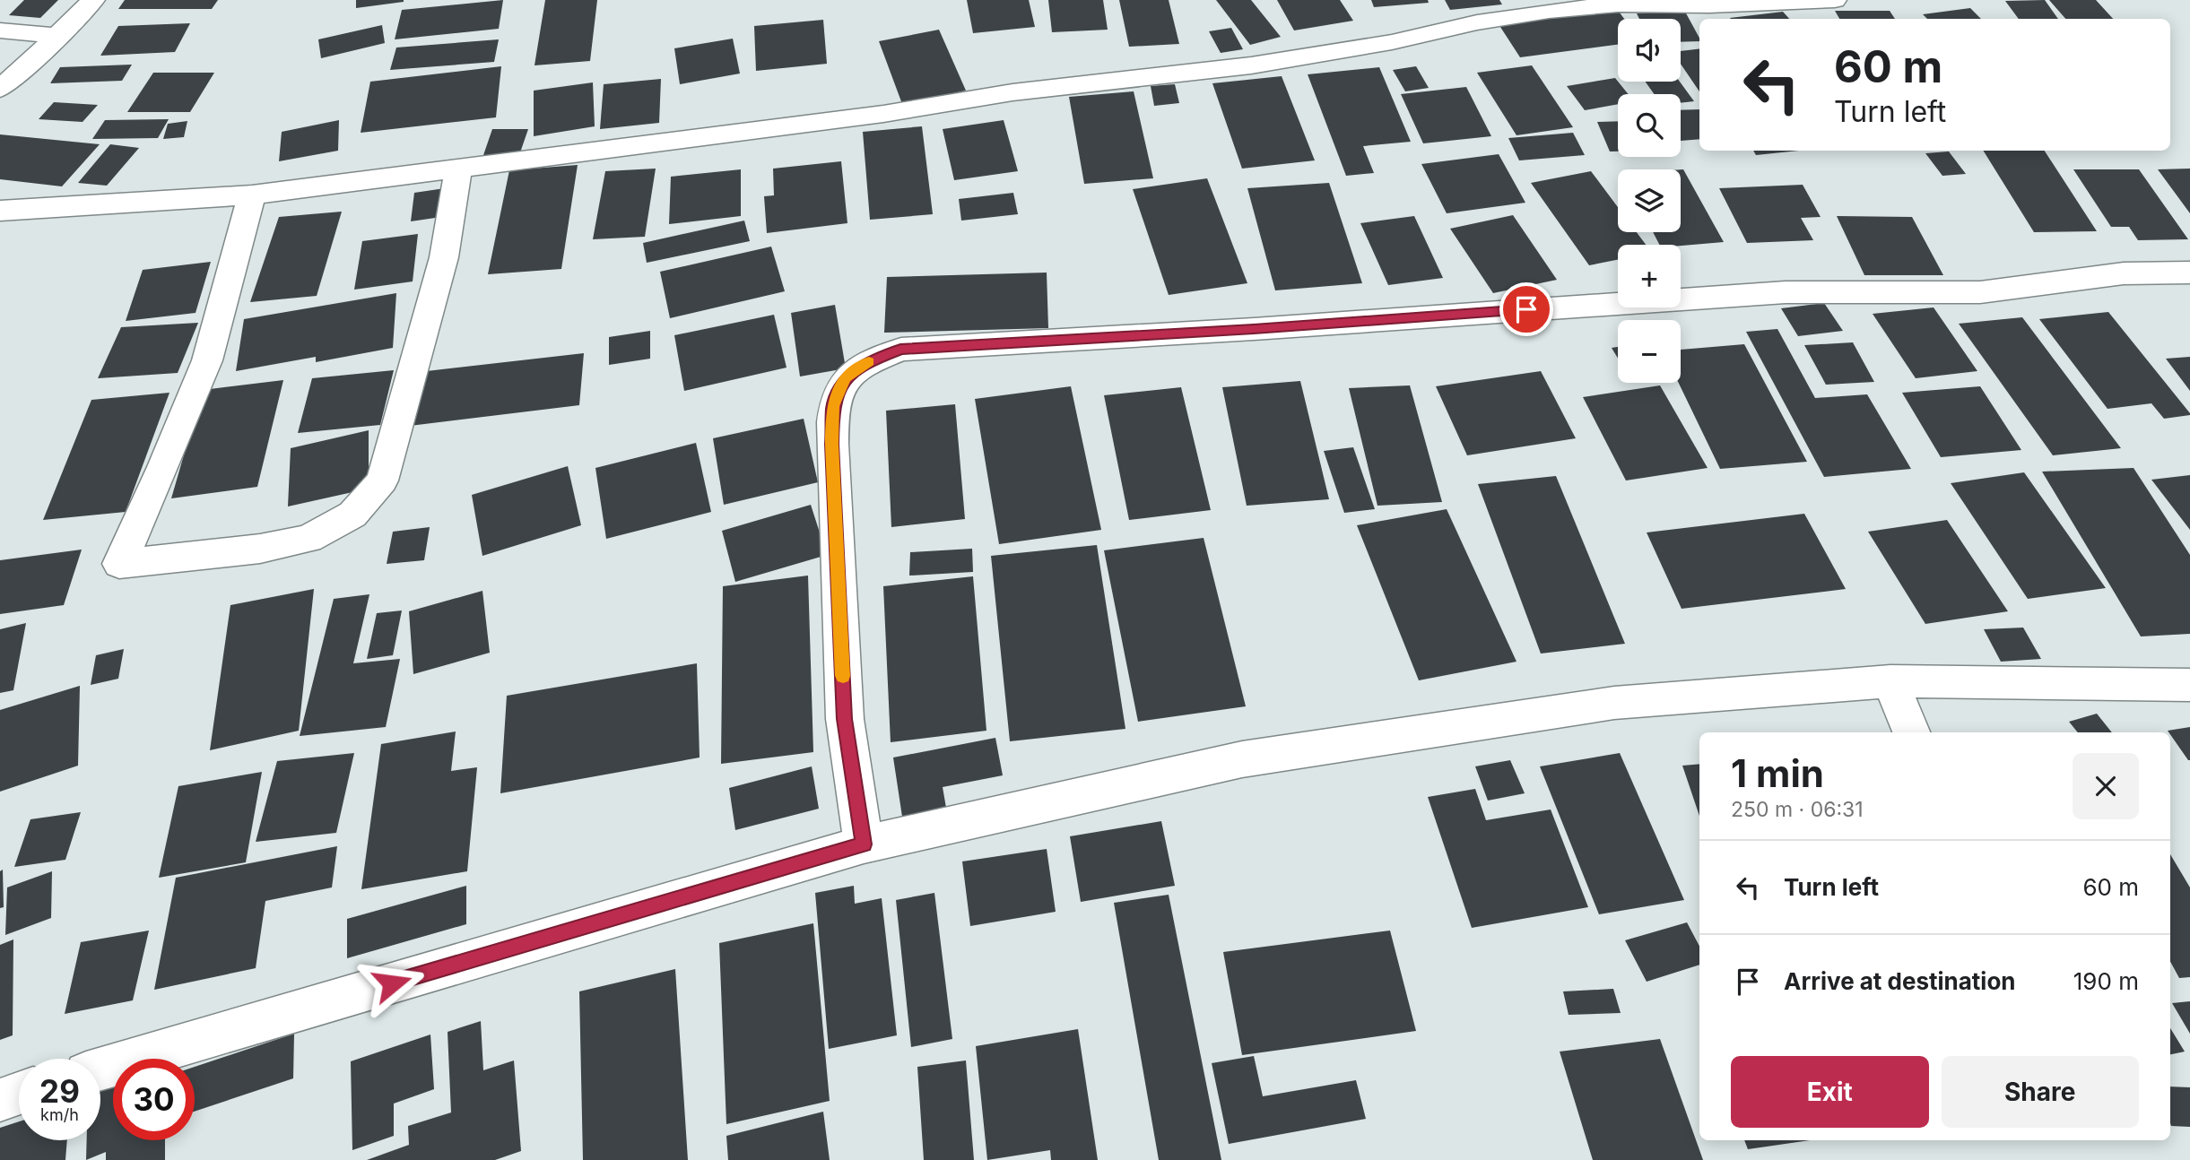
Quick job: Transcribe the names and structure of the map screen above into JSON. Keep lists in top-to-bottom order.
{
  "page": {
    "map_buttons": ["+", "−"],
    "turn": ["60 m", "Turn left"],
    "heading": ["1 min", "250 m · 06:31"],
    "list": [
      {
        "name": "Turn left",
        "value": "60 m"
      },
      {
        "name": "Arrive at destination",
        "value": "190 m"
      }
    ],
    "buttons": ["Exit", "Share"],
    "speed": "29 km/h",
    "limit": "30"
  }
}
